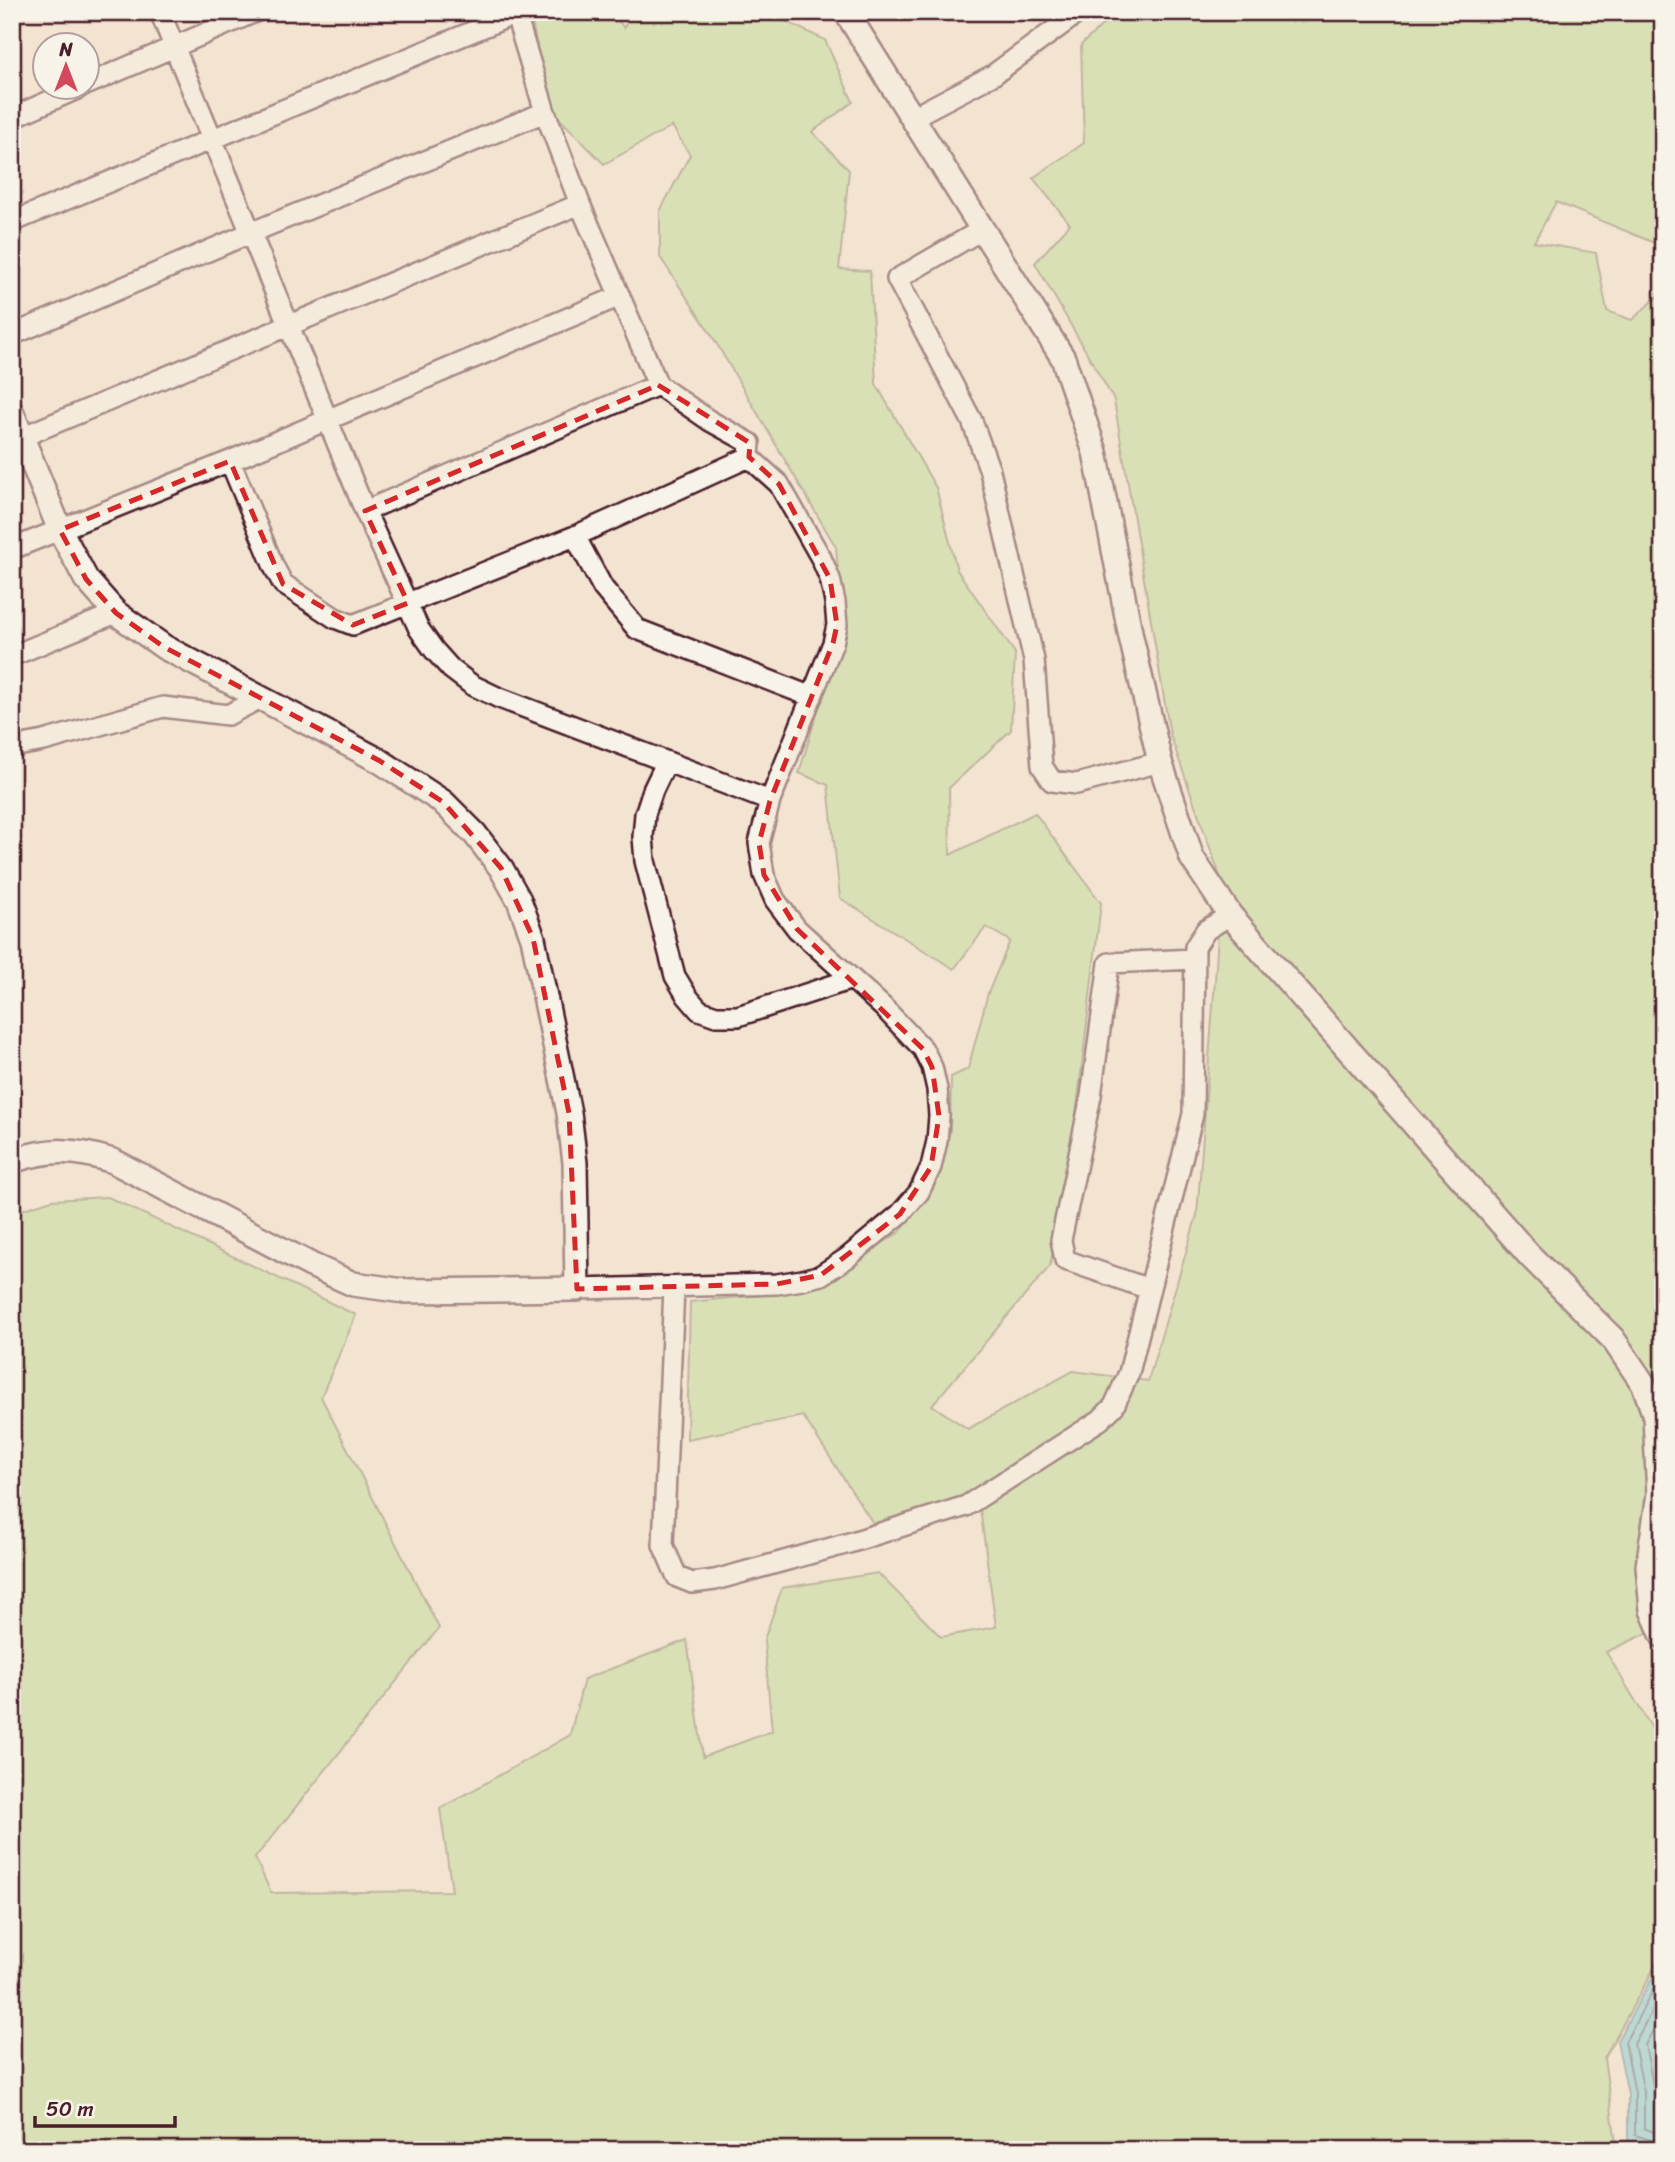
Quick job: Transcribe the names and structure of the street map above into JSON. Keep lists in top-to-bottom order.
{
  "scale_bar": "50 m",
  "north": "top"
}
